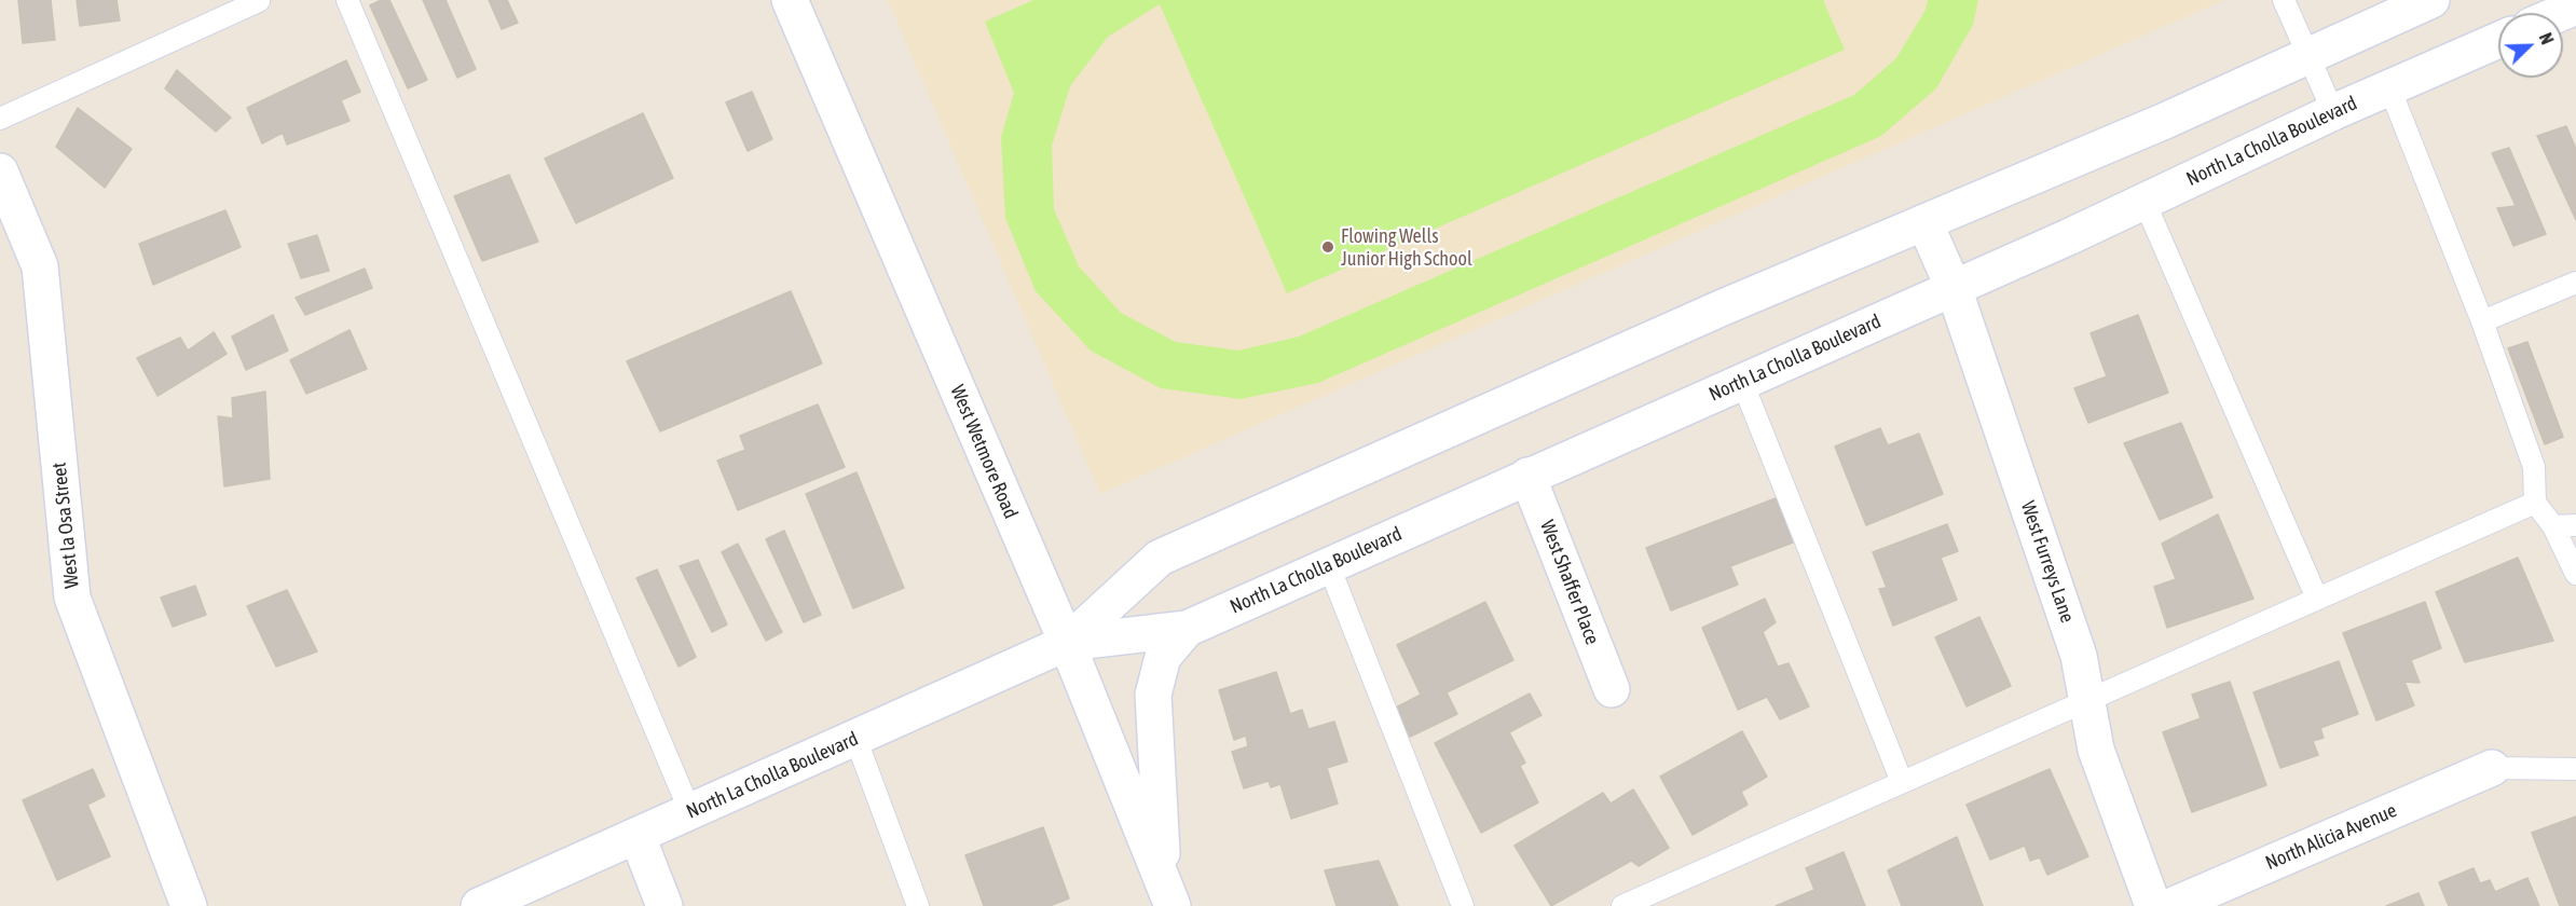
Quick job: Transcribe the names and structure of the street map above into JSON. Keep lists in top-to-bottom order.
{
  "streets": {
    "street": [
      "North La Cholla Boulevard",
      "West Wetmore Road",
      "West la Osa Street",
      "West Furreys Lane",
      "West Shaffer Place",
      "North Alicia Avenue"
    ]
  },
  "crossings": [
    ["North La Cholla Boulevard", "West Wetmore Road"],
    ["North La Cholla Boulevard", "West Furreys Lane"],
    ["North La Cholla Boulevard", "West Shaffer Place"]
  ],
  "places": ["Flowing Wells Junior High School"],
  "north": "top right"
}
